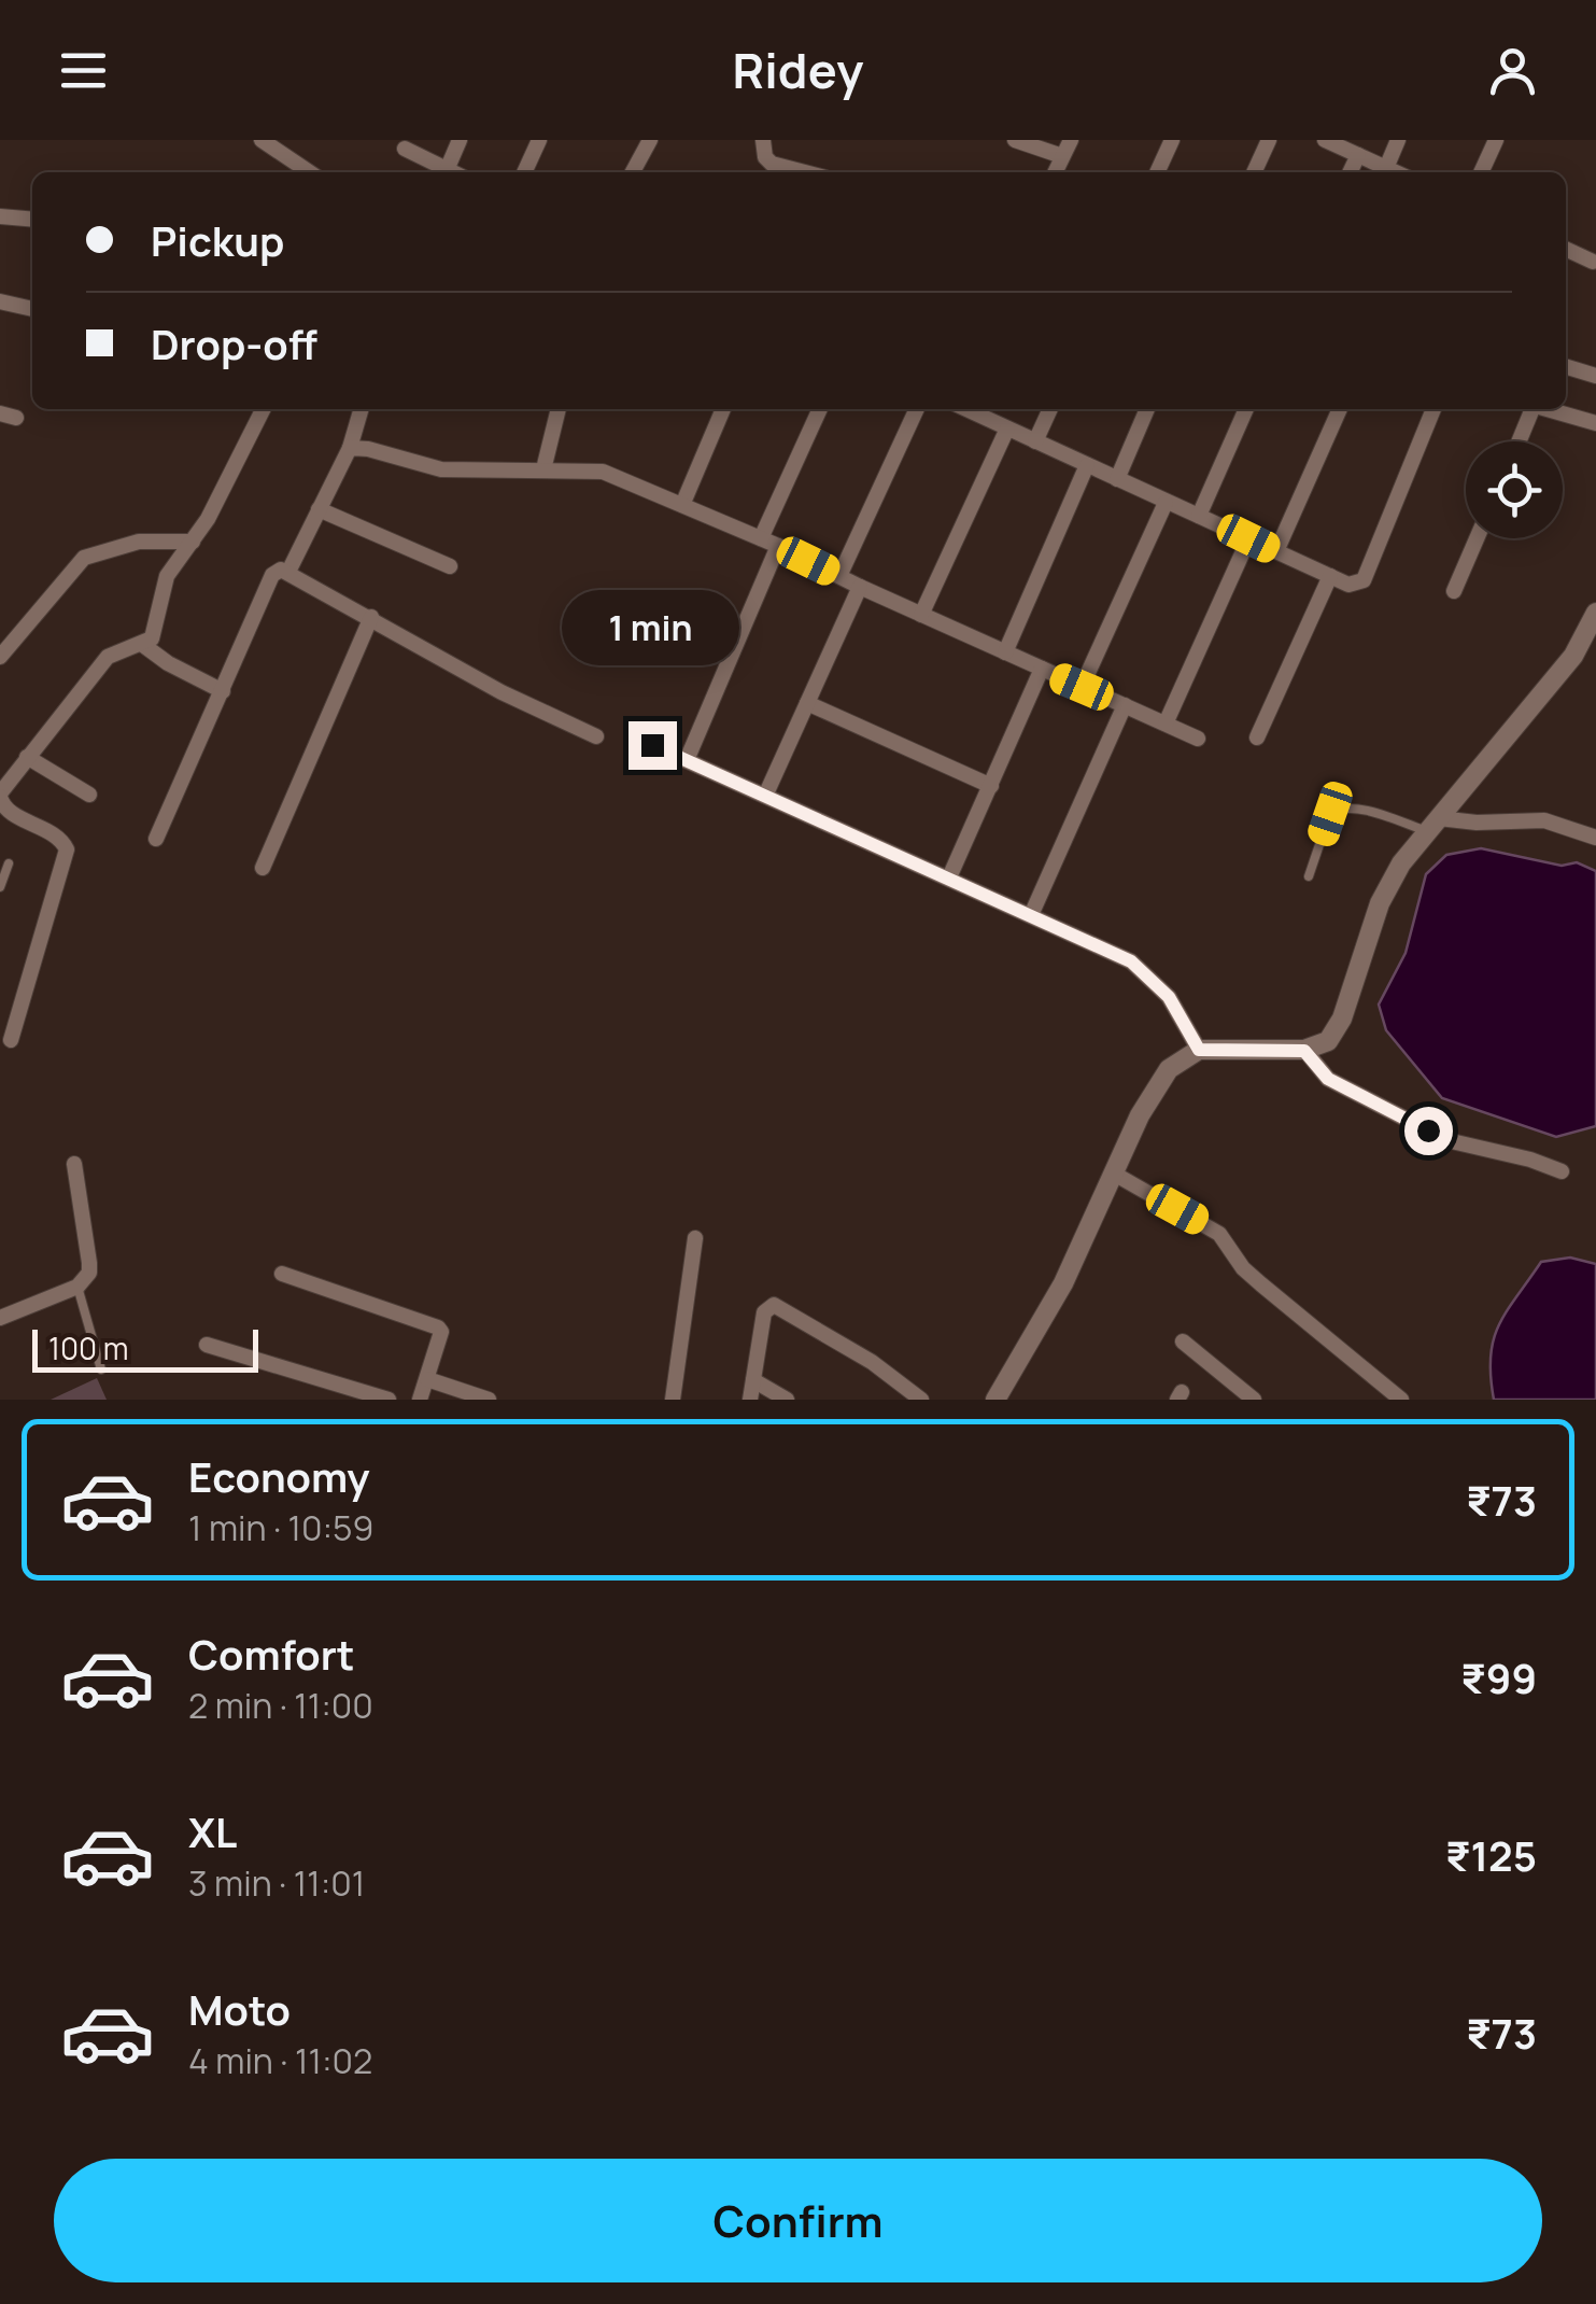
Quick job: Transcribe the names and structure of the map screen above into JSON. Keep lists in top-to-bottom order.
{
  "scale_bar": "100 m",
  "page": {
    "header": "Ridey",
    "banner": ["Pickup", "Drop-off"],
    "bubble": "1 min",
    "scale": "100 m",
    "list": [
      {
        "name": "Economy",
        "note": "1 min · 10:59",
        "value": "₹73"
      },
      {
        "name": "Comfort",
        "note": "2 min · 11:00",
        "value": "₹99"
      },
      {
        "name": "XL",
        "note": "3 min · 11:01",
        "value": "₹125"
      },
      {
        "name": "Moto",
        "note": "4 min · 11:02",
        "value": "₹73"
      }
    ],
    "buttons": "Confirm"
  }
}
